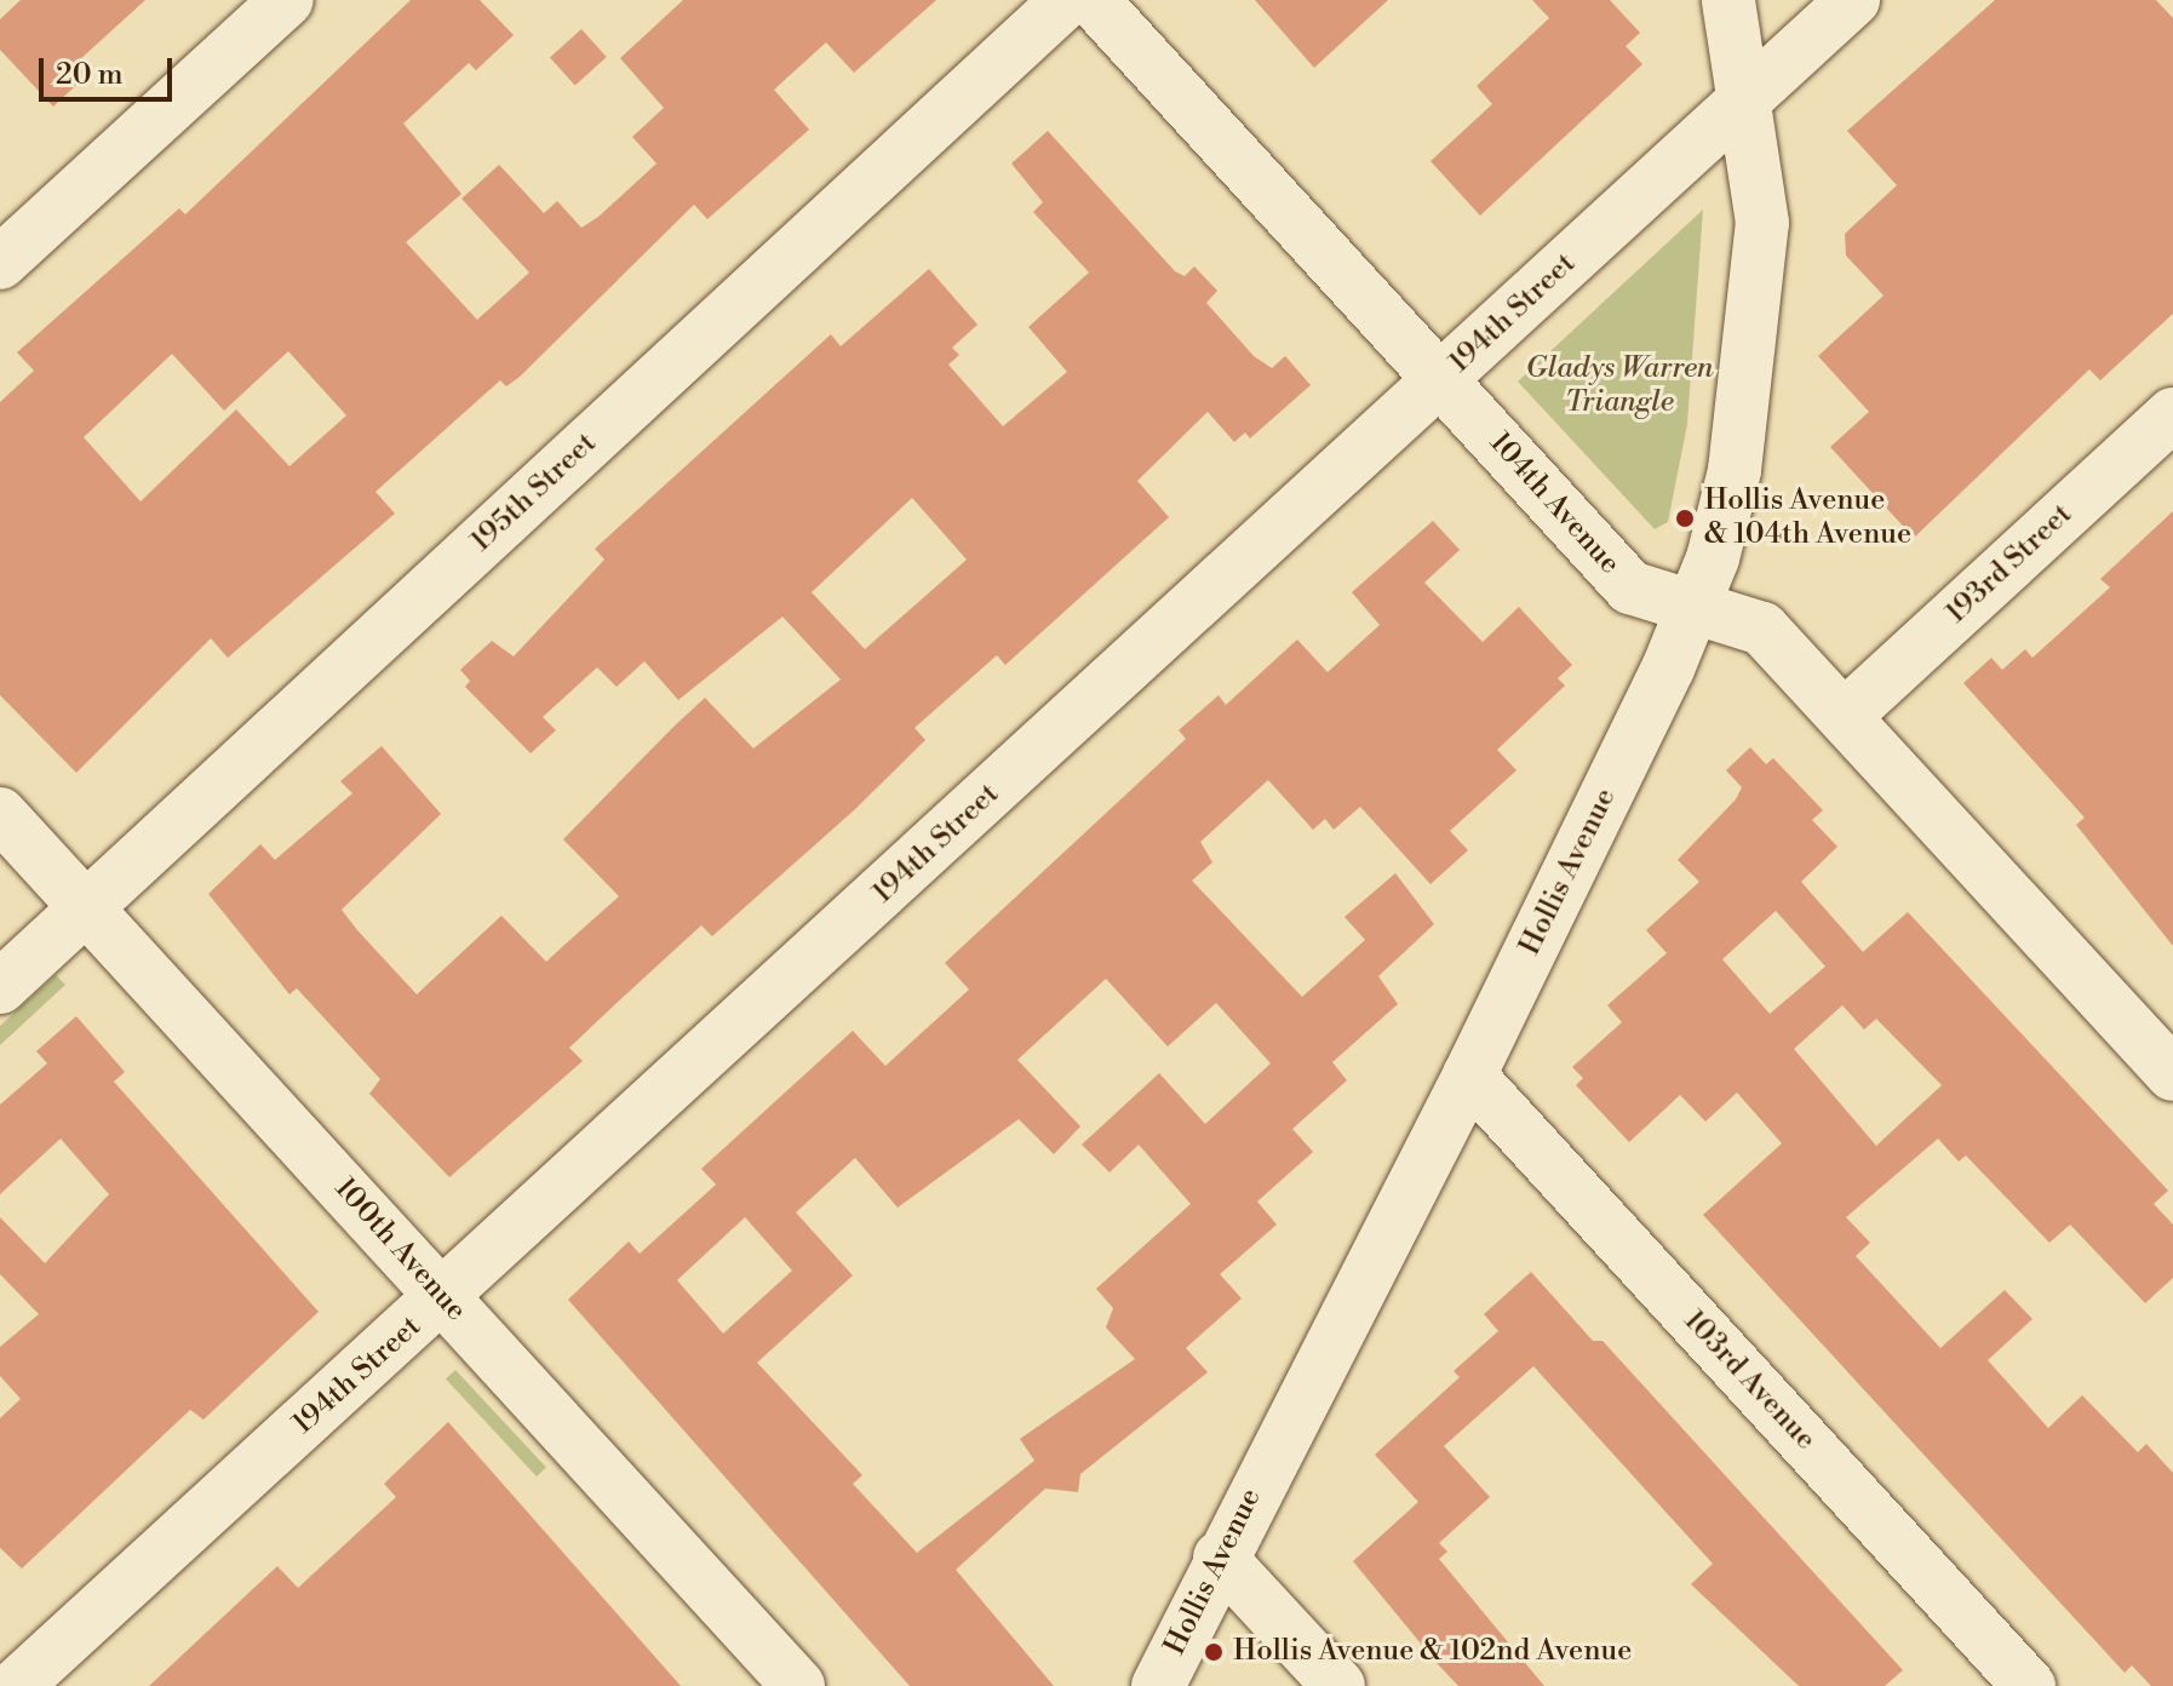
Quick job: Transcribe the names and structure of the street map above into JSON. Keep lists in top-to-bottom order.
{
  "streets": {
    "street": [
      "194th Street",
      "195th Street",
      "104th Avenue",
      "193rd Street",
      "Hollis Avenue",
      "100th Avenue",
      "103rd Avenue"
    ]
  },
  "crossings": [
    ["194th Street", "104th Avenue"],
    ["194th Street", "Hollis Avenue"],
    ["194th Street", "100th Avenue"],
    ["195th Street", "100th Avenue"],
    ["104th Avenue", "193rd Street"],
    ["104th Avenue", "Hollis Avenue"],
    ["Hollis Avenue", "103rd Avenue"]
  ],
  "parks": ["Gladys Warren Triangle"],
  "places": ["Hollis Avenue & 104th Avenue", "Hollis Avenue & 102nd Avenue"],
  "scale_bar": "20 m"
}
